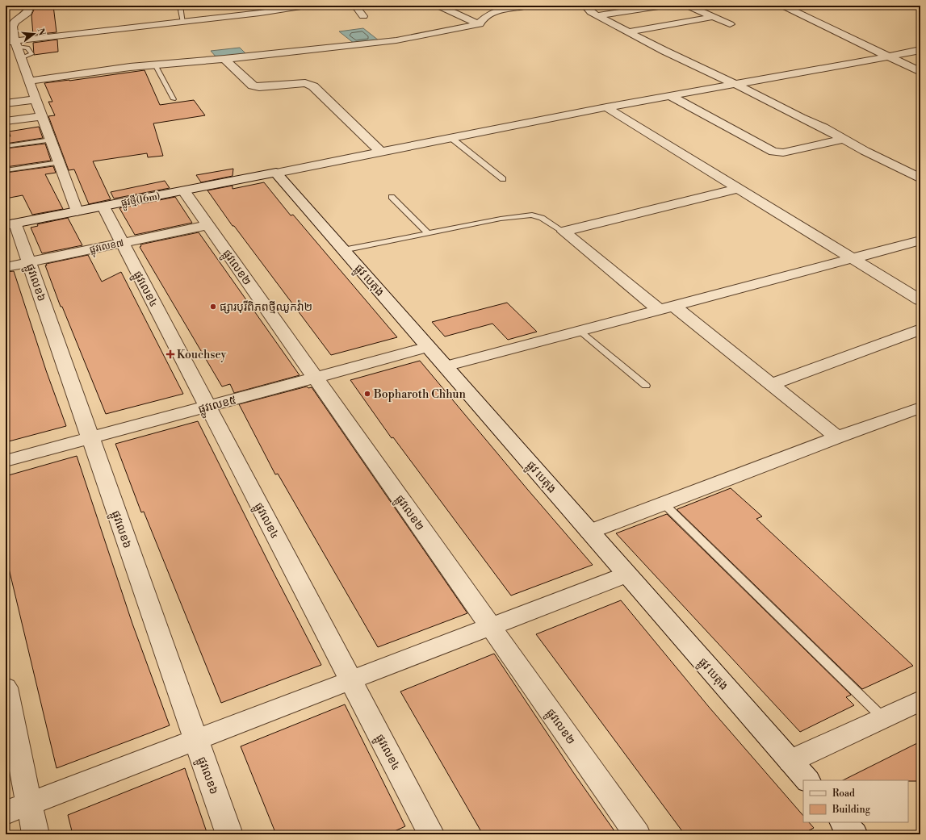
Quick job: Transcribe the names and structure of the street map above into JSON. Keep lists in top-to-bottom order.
{
  "streets": {
    "street": [
      "ផ្លូវថ្មី(16m)",
      "ផ្លុវលេខ៧",
      "ផ្លូវលេខ២",
      "ផ្លូវ បេតុង",
      "ផ្លូវលេខ៦",
      "ផ្លូវលេខ៤",
      "ផ្លូវលេខ៥"
    ]
  },
  "crossings": [
    ["ផ្លូវថ្មី(16m)", "ផ្លូវលេខ២"],
    ["ផ្លូវថ្មី(16m)", "ផ្លូវ បេតុង"],
    ["ផ្លូវថ្មី(16m)", "ផ្លូវលេខ៦"],
    ["ផ្លូវថ្មី(16m)", "ផ្លូវលេខ៤"],
    ["ផ្លុវលេខ៧", "ផ្លូវលេខ២"],
    ["ផ្លុវលេខ៧", "ផ្លូវលេខ៦"],
    ["ផ្លុវលេខ៧", "ផ្លូវលេខ៤"],
    ["ផ្លូវលេខ២", "ផ្លូវលេខ៥"],
    ["ផ្លូវ បេតុង", "ផ្លូវលេខ៥"],
    ["ផ្លូវលេខ៦", "ផ្លូវលេខ៥"],
    ["ផ្លូវលេខ៤", "ផ្លូវលេខ៥"]
  ],
  "places": {
    "other": ["ផ្សារបុរីពិភពថ្មីឈូកវ៉ា២", "Bopharoth Chhun"],
    "health": ["Kouchsey"]
  },
  "legend": ["Road", "Building"],
  "north": "right"
}
